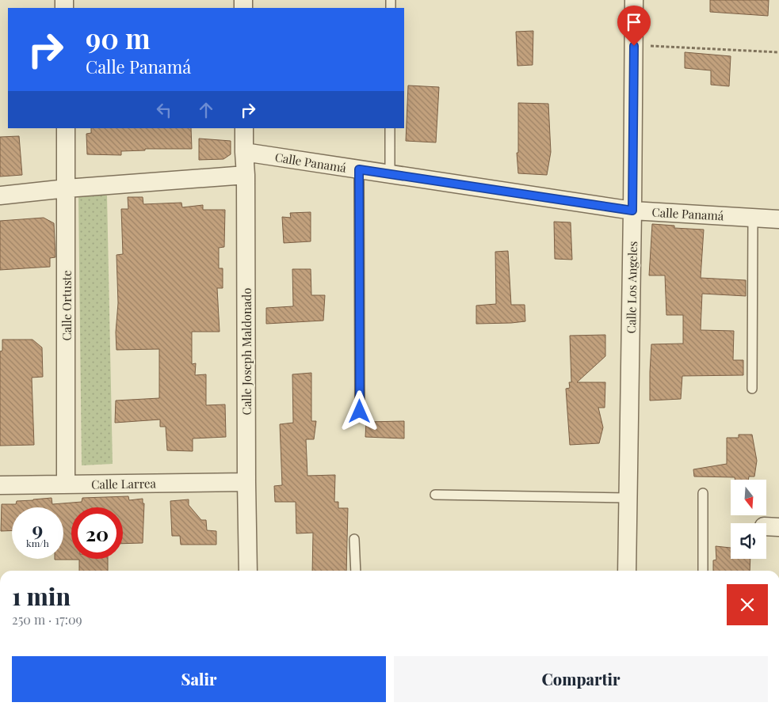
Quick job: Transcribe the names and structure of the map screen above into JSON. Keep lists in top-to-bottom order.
{
  "streets": {
    "street": [
      "Calle Panamá",
      "Calle Los Angeles",
      "Calle Ortuste",
      "Calle Joseph Maldonado",
      "Calle Larrea"
    ]
  },
  "crossings": [
    ["Calle Panamá", "Calle Los Angeles"],
    ["Calle Panamá", "Calle Joseph Maldonado"],
    ["Calle Ortuste", "Calle Larrea"],
    ["Calle Joseph Maldonado", "Calle Larrea"]
  ],
  "north": "bottom",
  "page": {
    "turn": ["90 m", "Calle Panamá"],
    "speed": "9 km/h",
    "limit": "20",
    "heading": ["1 min", "250 m · 17:09"],
    "buttons": ["Salir", "Compartir"]
  }
}
